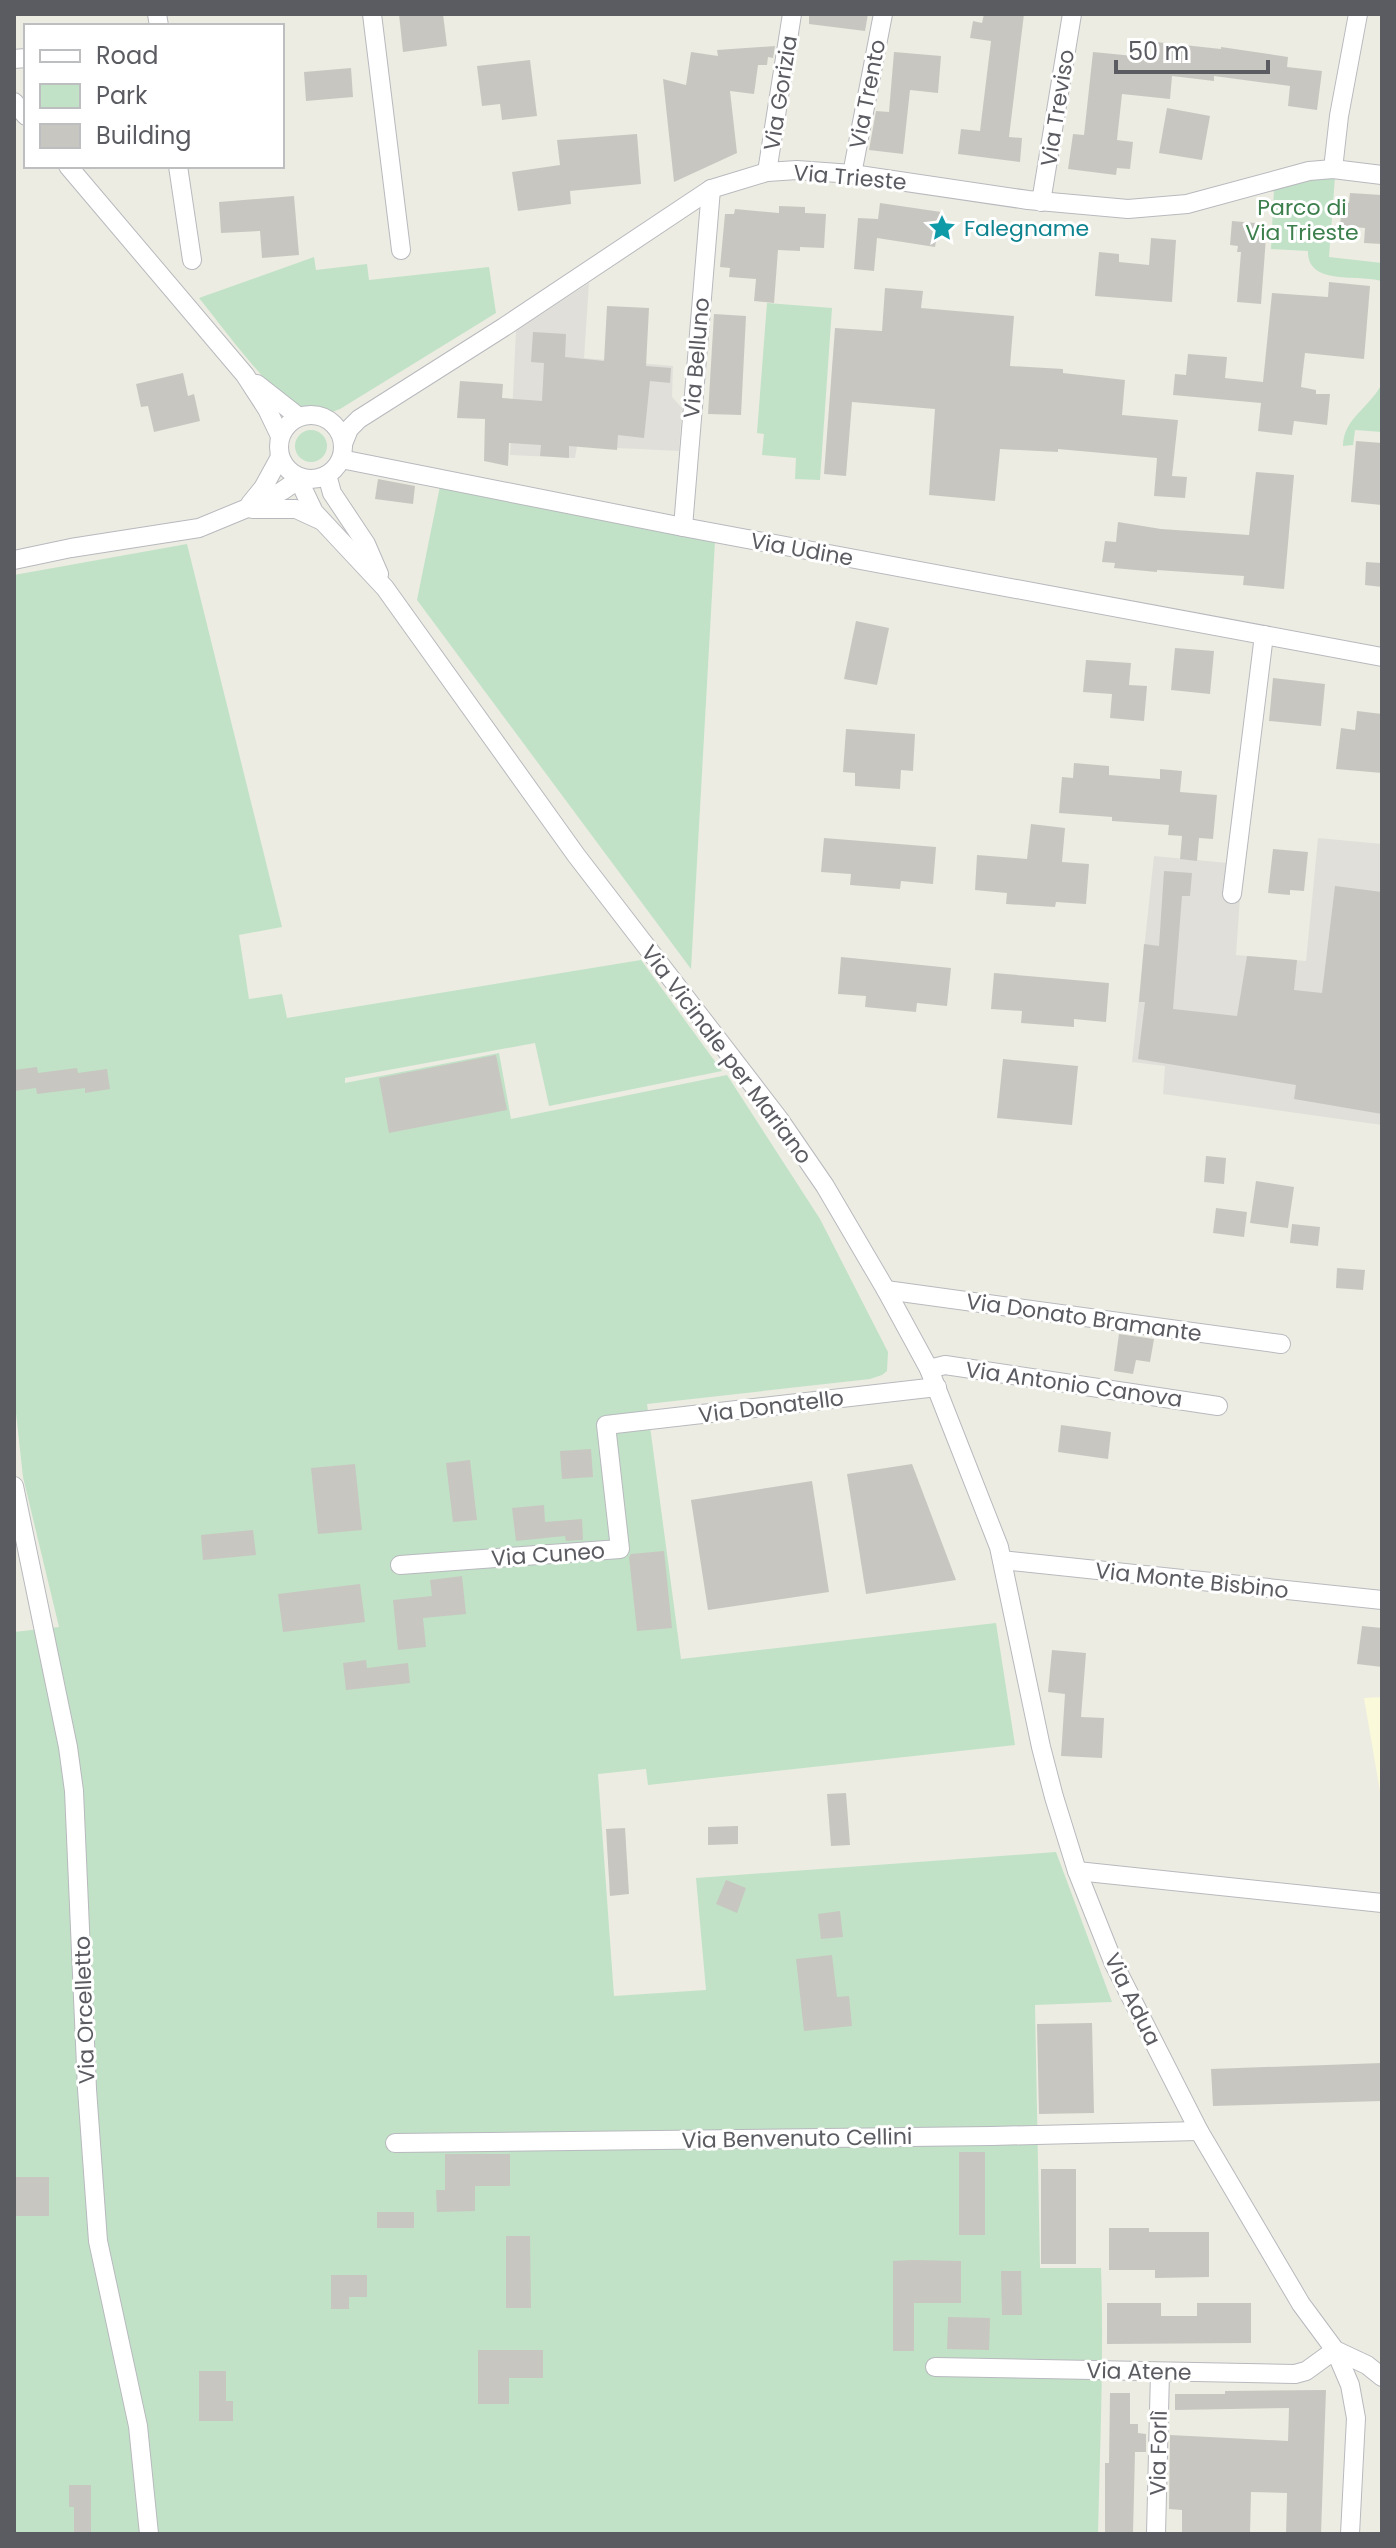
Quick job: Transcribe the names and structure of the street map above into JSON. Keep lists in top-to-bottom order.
{
  "streets": {
    "street": [
      "Via Gorizia",
      "Via Trento",
      "Via Treviso",
      "Via Trieste",
      "Via Belluno",
      "Via Udine",
      "Via Vicinale per Mariano",
      "Via Donato Bramante",
      "Via Antonio Canova",
      "Via Donatello",
      "Via Cuneo",
      "Via Monte Bisbino",
      "Via Adua",
      "Via Orcelletto",
      "Via Benvenuto Cellini",
      "Via Atene",
      "Via Forlì"
    ]
  },
  "crossings": [
    ["Via Gorizia", "Via Trieste"],
    ["Via Trento", "Via Trieste"],
    ["Via Treviso", "Via Trieste"],
    ["Via Trieste", "Via Belluno"],
    ["Via Trieste", "Via Udine"],
    ["Via Belluno", "Via Udine"],
    ["Via Vicinale per Mariano", "Via Donato Bramante"],
    ["Via Vicinale per Mariano", "Via Antonio Canova"],
    ["Via Vicinale per Mariano", "Via Donatello"],
    ["Via Vicinale per Mariano", "Via Monte Bisbino"],
    ["Via Vicinale per Mariano", "Via Adua"],
    ["Via Donatello", "Via Cuneo"],
    ["Via Monte Bisbino", "Via Adua"],
    ["Via Adua", "Via Benvenuto Cellini"],
    ["Via Adua", "Via Atene"],
    ["Via Atene", "Via Forlì"]
  ],
  "parks": ["Parco di Via Trieste"],
  "places": {
    "place": ["Falegname"]
  },
  "legend": ["Road", "Park", "Building"],
  "scale_bar": "50 m"
}
